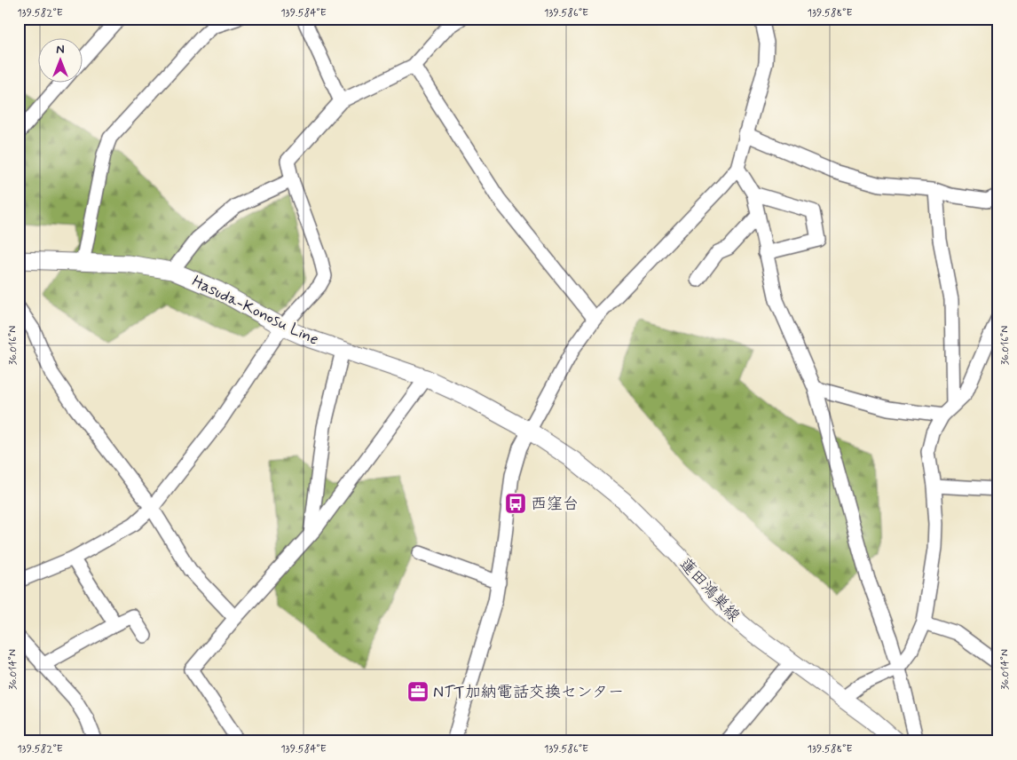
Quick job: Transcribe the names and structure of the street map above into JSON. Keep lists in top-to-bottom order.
{
  "streets": {
    "main road": ["Hasuda-Konosu Line", "蓮田鴻巣線"]
  },
  "crossings": [
    ["Hasuda-Konosu Line", "蓮田鴻巣線"]
  ],
  "places": {
    "bus stop": ["西窪台"],
    "office": ["NTT加納電話交換センター"]
  },
  "north": "top",
  "coordinates": [
    "139.582°E",
    "139.584°E",
    "139.586°E",
    "139.588°E",
    "36.016°N",
    "36.014°N"
  ]
}
